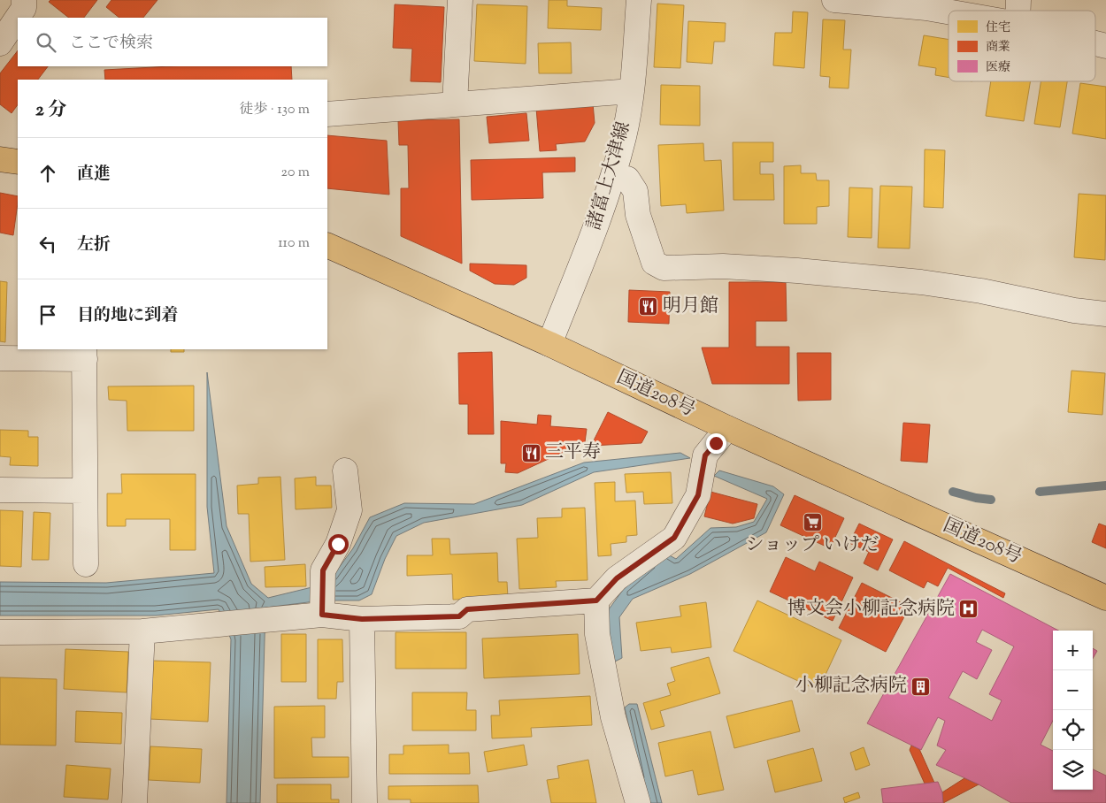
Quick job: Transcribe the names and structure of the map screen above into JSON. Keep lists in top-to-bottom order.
{
  "streets": {
    "highway": ["国道208号"],
    "street": ["諸富上大津線"]
  },
  "crossings": [
    ["諸富上大津線", "国道208号"]
  ],
  "places": {
    "restaurant": ["明月館", "三平寿"],
    "supermarket": ["ショップ いけだ"],
    "hospital": ["博文会小柳記念病院"],
    "building": ["小柳記念病院"]
  },
  "legend": ["住宅", "商業", "医療"],
  "page": {
    "search": "ここで検索",
    "heading": ["2 分", "徒歩 · 130 m"],
    "list": [
      ["直進", "20 m"],
      ["左折", "110 m"],
      "目的地に到着"
    ],
    "map_buttons": ["+", "−"]
  }
}
